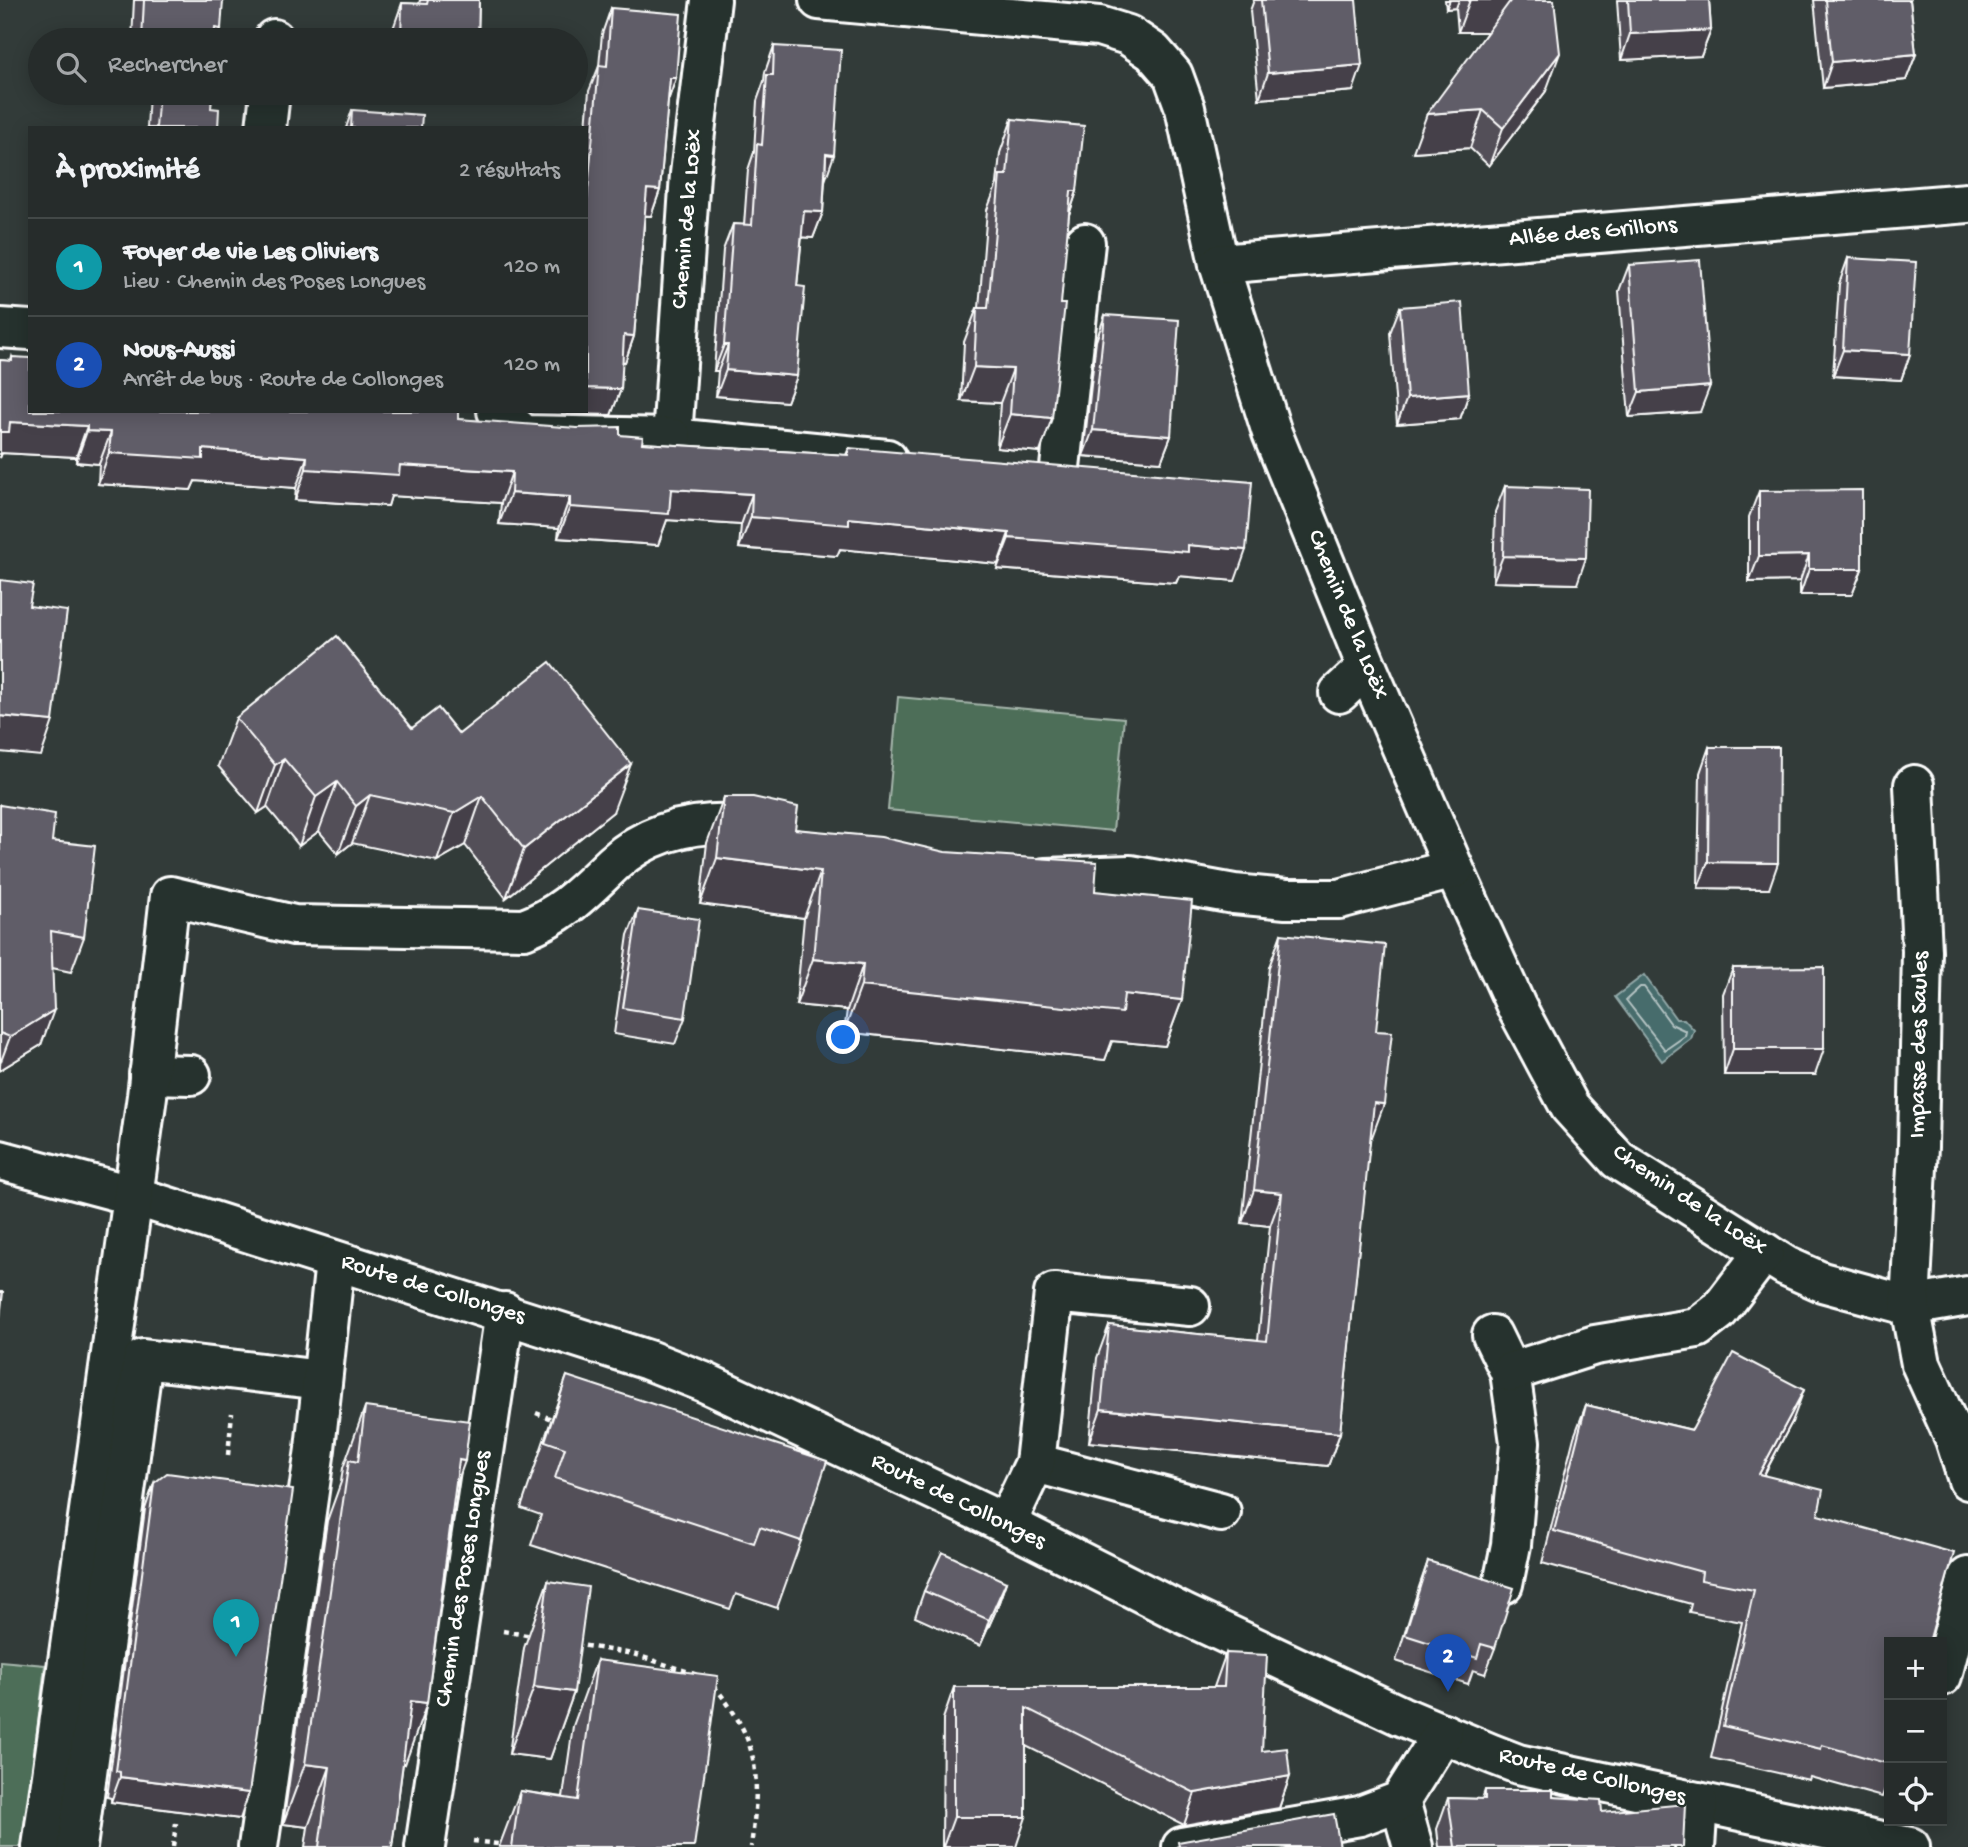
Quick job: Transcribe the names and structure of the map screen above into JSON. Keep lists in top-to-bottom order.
{
  "streets": {
    "street": [
      "Chemin de la Loëx",
      "Allée des Grillons",
      "Impasse des Saules",
      "Route de Collonges",
      "Chemin des Poses Longues"
    ]
  },
  "crossings": [
    ["Chemin de la Loëx", "Allée des Grillons"],
    ["Chemin de la Loëx", "Impasse des Saules"],
    ["Route de Collonges", "Chemin des Poses Longues"]
  ],
  "page": {
    "search": "Rechercher",
    "heading": ["À proximité", "2 résultats"],
    "list": [
      {
        "mark": "1",
        "name": "Foyer de vie Les Oliviers",
        "note": "Lieu · Chemin des Poses Longues",
        "value": "120 m"
      },
      {
        "mark": "2",
        "name": "Nous-Aussi",
        "note": "Arrêt de bus · Route de Collonges",
        "value": "120 m"
      }
    ],
    "pins": ["1", "2"],
    "map_buttons": ["+", "−"]
  }
}
